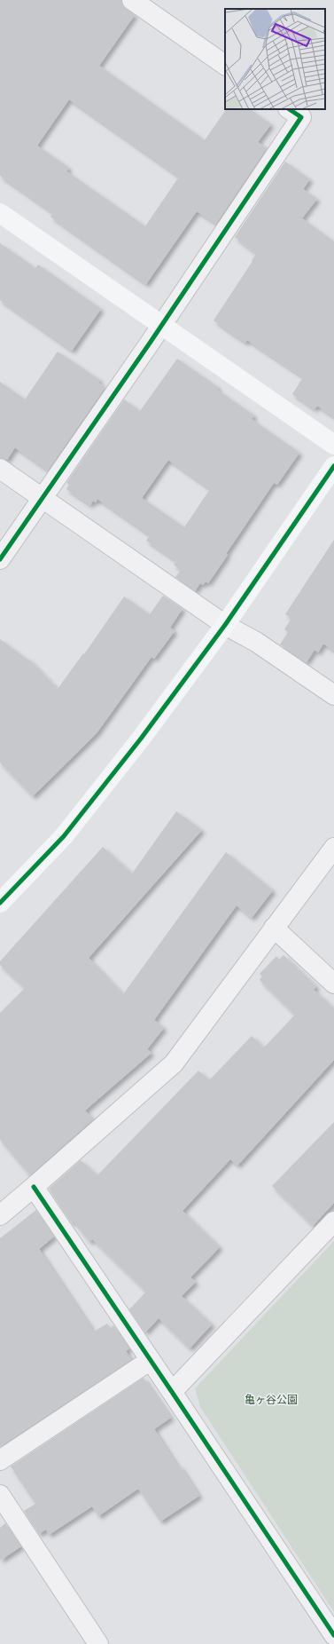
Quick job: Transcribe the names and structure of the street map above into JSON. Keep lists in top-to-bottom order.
{
  "parks": ["亀ヶ谷公園"]
}
